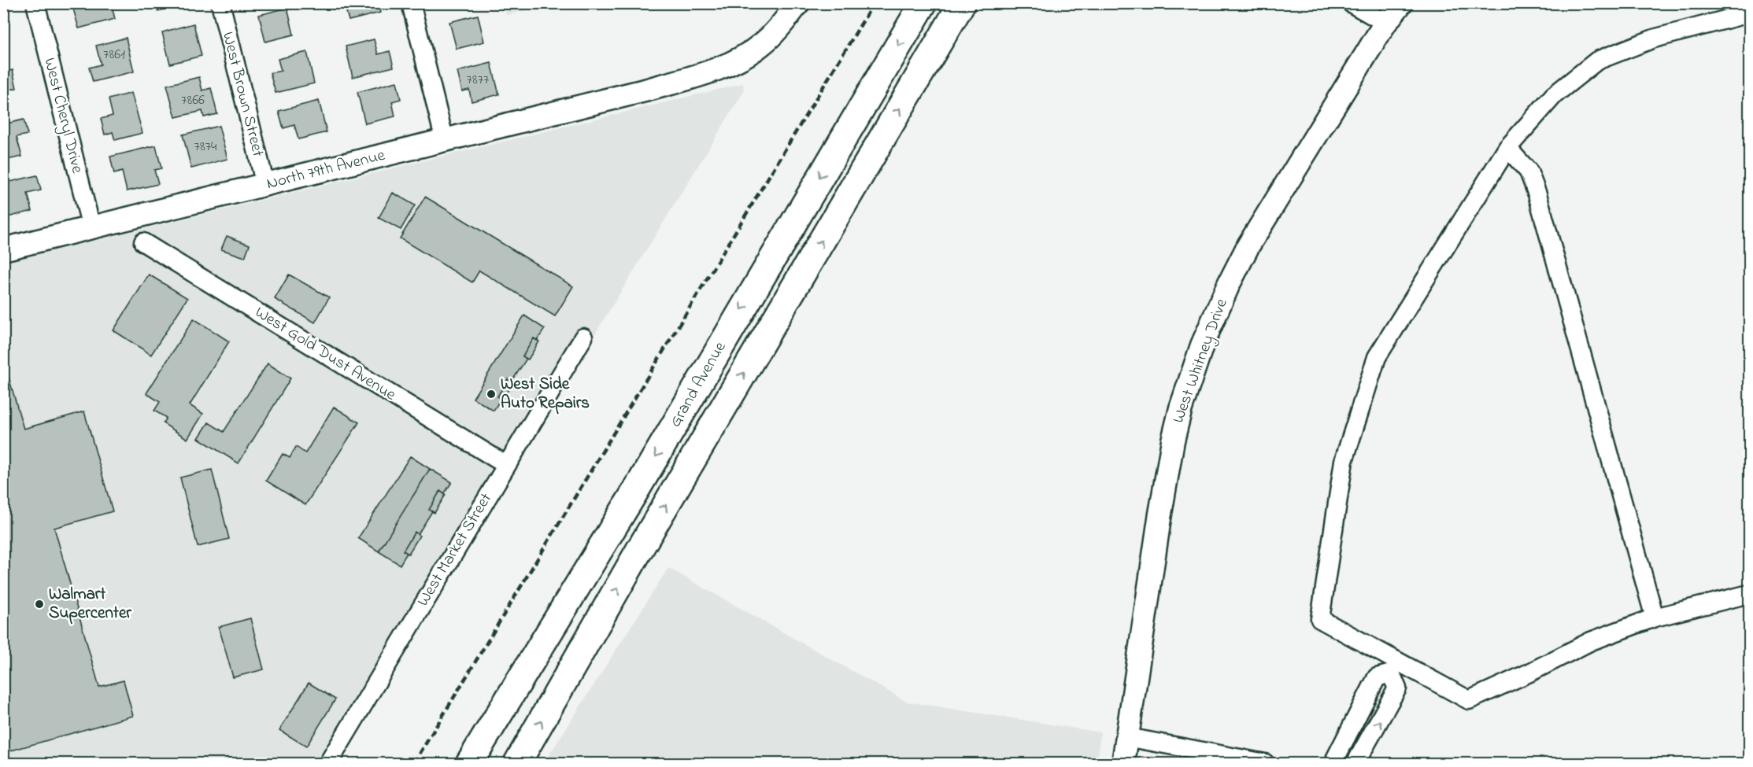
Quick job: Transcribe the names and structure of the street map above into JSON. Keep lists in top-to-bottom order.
{
  "streets": {
    "highway": ["Grand Avenue"],
    "street": [
      "West Brown Street",
      "West Cheryl Drive",
      "North 79th Avenue",
      "West Gold Dust Avenue",
      "West Whitney Drive",
      "West Market Street"
    ]
  },
  "crossings": [
    ["West Brown Street", "North 79th Avenue"],
    ["West Cheryl Drive", "North 79th Avenue"],
    ["West Gold Dust Avenue", "West Market Street"]
  ],
  "places": ["West Side Auto Repairs", "Walmart Supercenter"],
  "house_numbers": [
    "7861",
    "7877",
    "7866",
    "7874"
  ]
}
